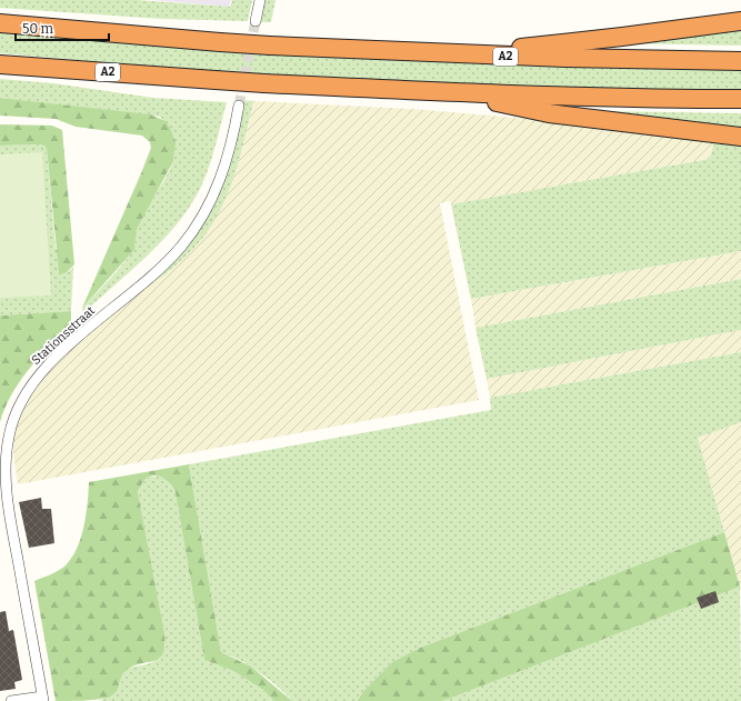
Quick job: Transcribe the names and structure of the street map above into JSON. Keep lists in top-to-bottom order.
{
  "streets": {
    "highway": ["A2"],
    "street": ["Stationsstraat"]
  },
  "scale_bar": "50 m"
}
